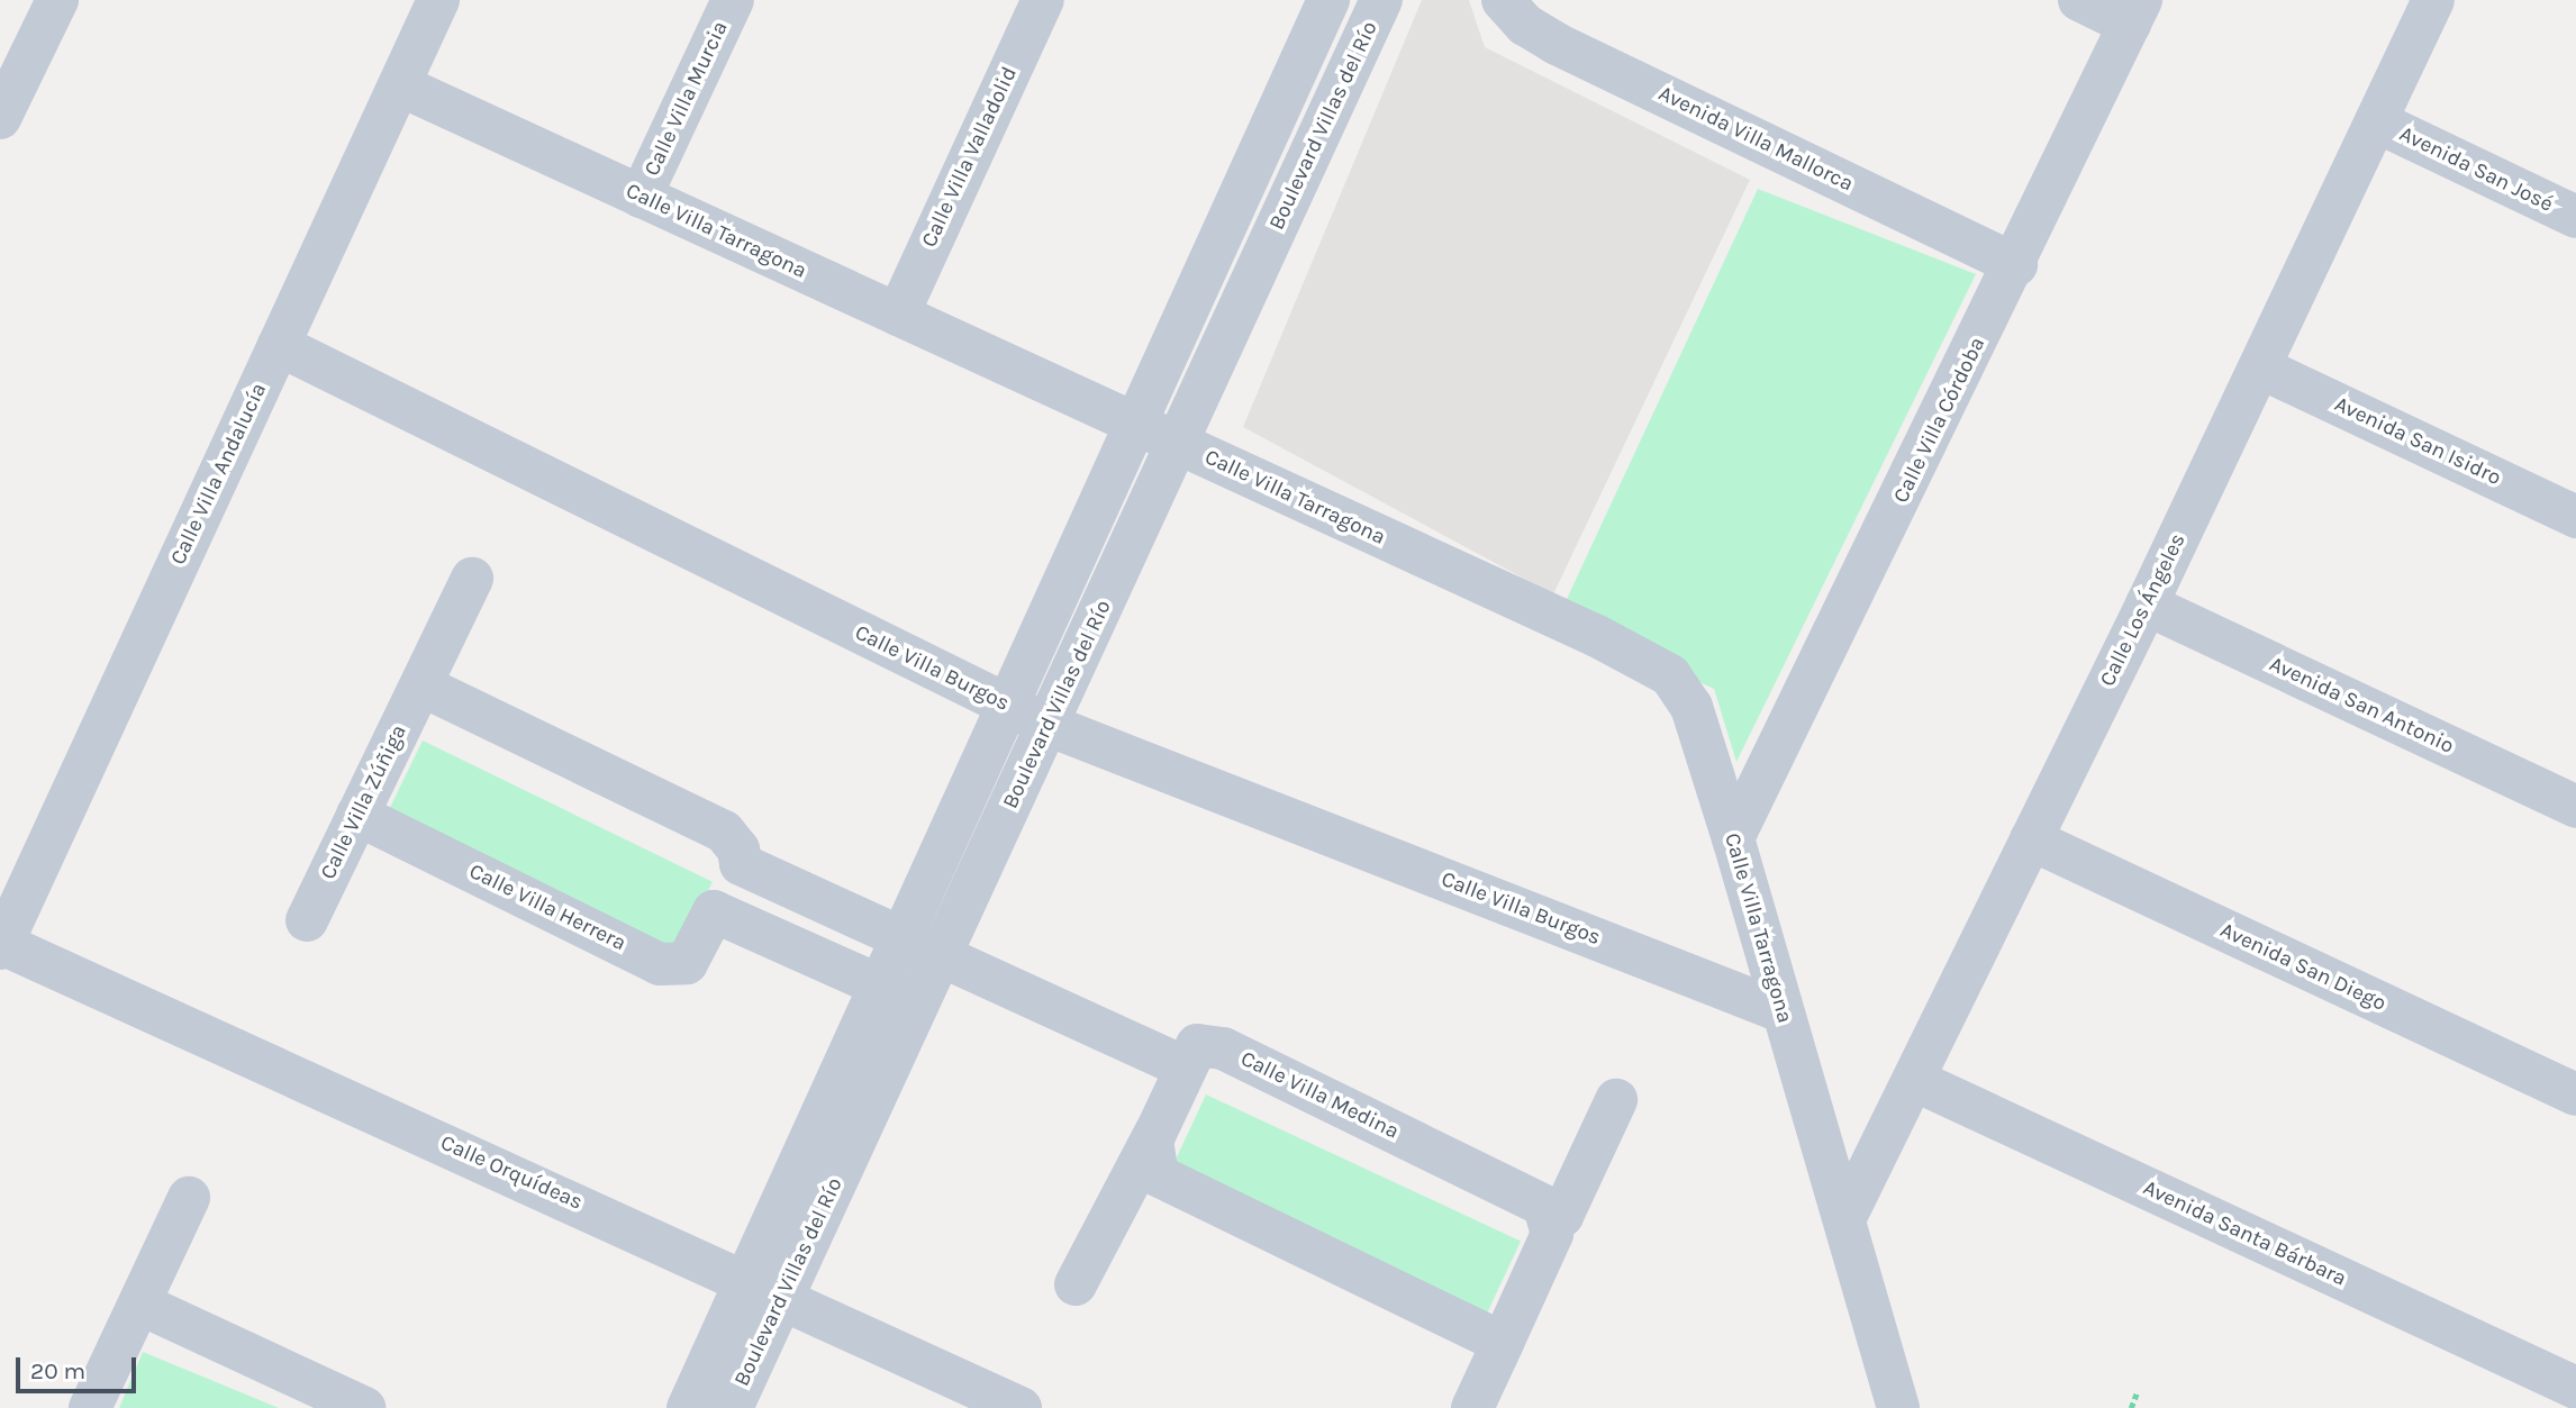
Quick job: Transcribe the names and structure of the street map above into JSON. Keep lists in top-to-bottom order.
{
  "streets": {
    "street": [
      "Calle Villa Murcia",
      "Boulevard Villas del Río",
      "Avenida Villa Mallorca",
      "Calle Villa Valladolid",
      "Avenida San José",
      "Calle Villa Tarragona",
      "Calle Villa Córdoba",
      "Avenida San Isidro",
      "Calle Villa Andalucía",
      "Calle Los Ángeles",
      "Calle Villa Burgos",
      "Avenida San Antonio",
      "Calle Villa Zúñiga",
      "Calle Villa Herrera",
      "Avenida San Diego",
      "Calle Villa Medina",
      "Calle Orquídeas",
      "Avenida Santa Bárbara"
    ]
  },
  "crossings": [
    ["Calle Villa Murcia", "Calle Villa Tarragona"],
    ["Boulevard Villas del Río", "Calle Villa Tarragona"],
    ["Boulevard Villas del Río", "Calle Villa Burgos"],
    ["Boulevard Villas del Río", "Calle Villa Herrera"],
    ["Boulevard Villas del Río", "Calle Orquídeas"],
    ["Avenida Villa Mallorca", "Calle Villa Córdoba"],
    ["Calle Villa Valladolid", "Calle Villa Tarragona"],
    ["Avenida San José", "Calle Los Ángeles"],
    ["Calle Villa Tarragona", "Calle Villa Córdoba"],
    ["Calle Villa Tarragona", "Calle Villa Andalucía"],
    ["Calle Villa Tarragona", "Calle Los Ángeles"],
    ["Calle Villa Tarragona", "Calle Villa Burgos"],
    ["Avenida San Isidro", "Calle Los Ángeles"],
    ["Calle Villa Andalucía", "Calle Villa Burgos"],
    ["Calle Villa Andalucía", "Calle Orquídeas"],
    ["Calle Los Ángeles", "Avenida San Antonio"],
    ["Calle Los Ángeles", "Avenida San Diego"],
    ["Calle Los Ángeles", "Avenida Santa Bárbara"],
    ["Calle Villa Zúñiga", "Calle Villa Herrera"]
  ],
  "scale_bar": "20 m"
}
